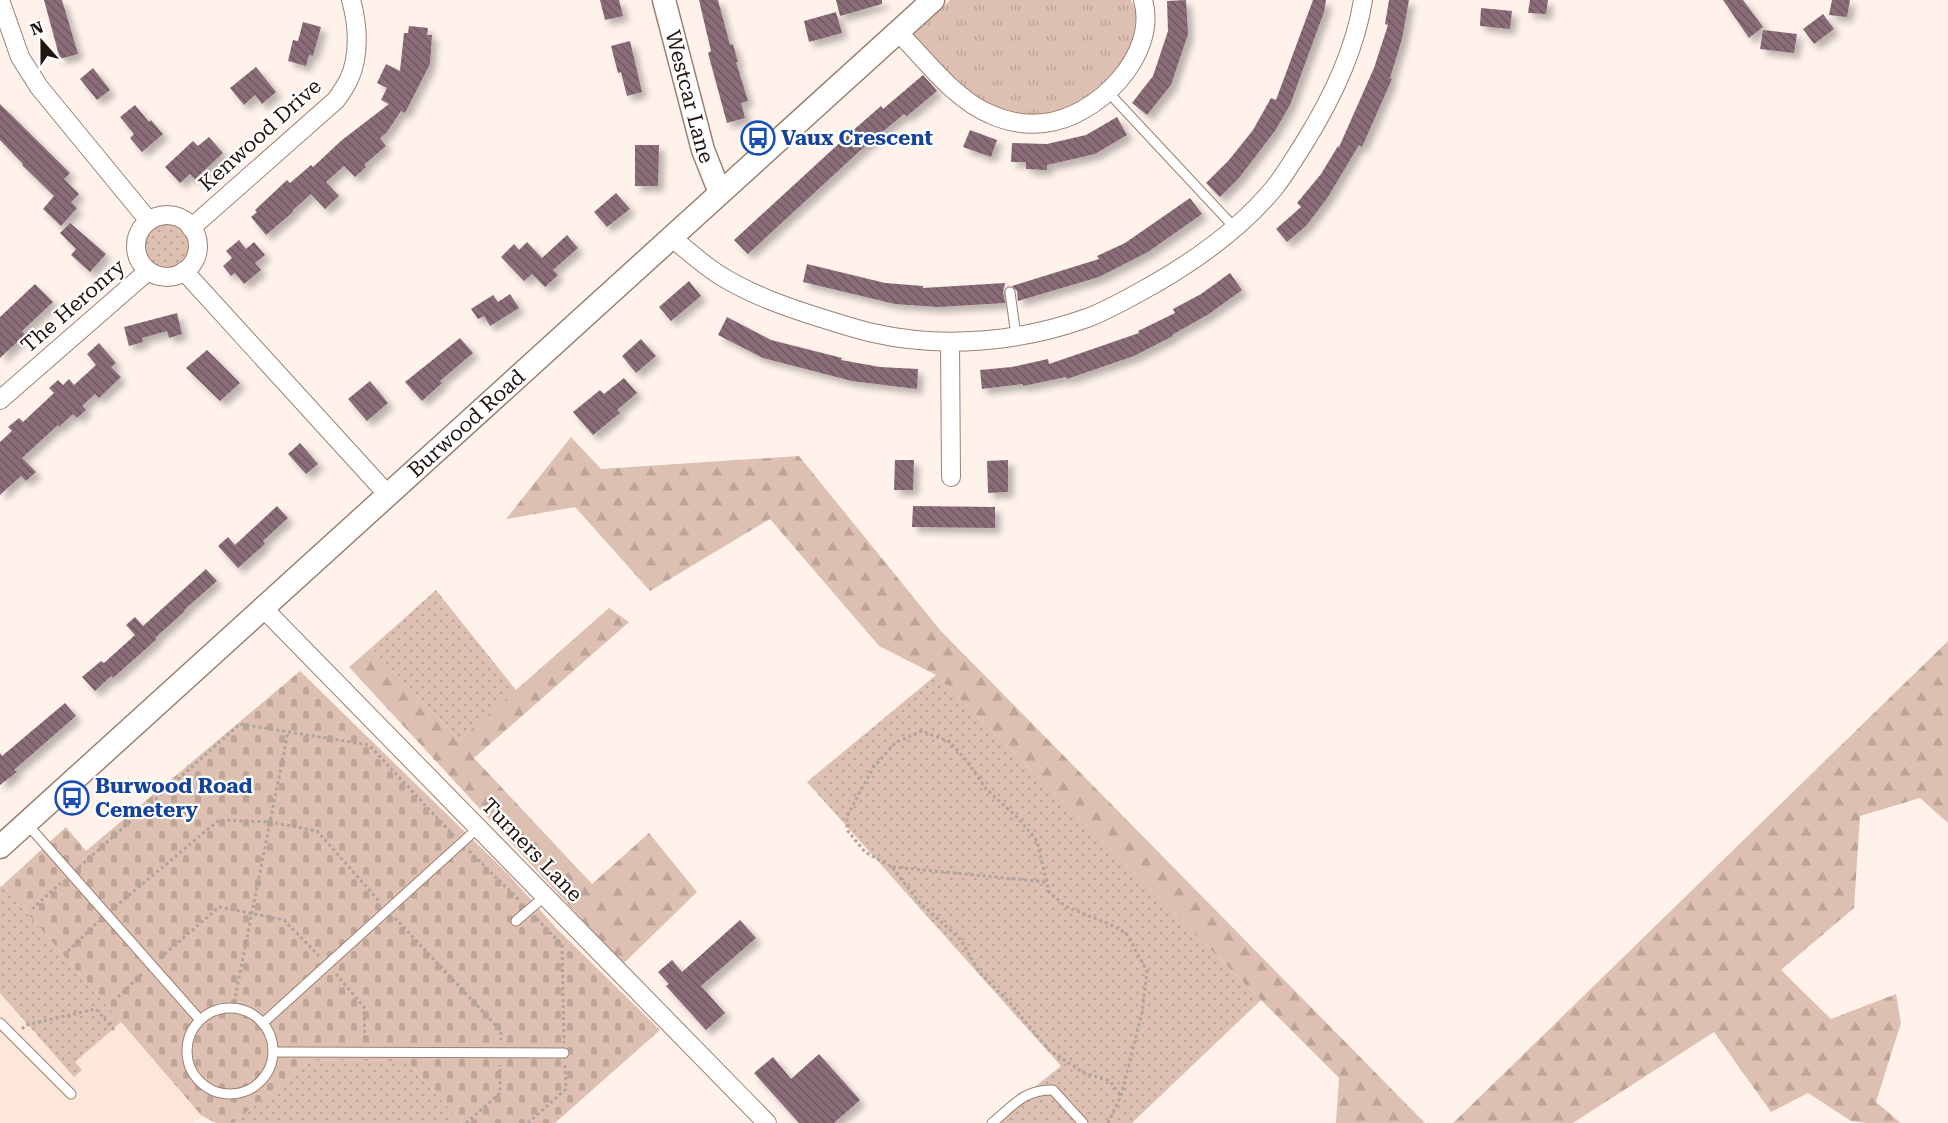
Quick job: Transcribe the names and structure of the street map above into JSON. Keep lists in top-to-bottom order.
{
  "streets": {
    "street": [
      "Westcar Lane",
      "Kenwood Drive",
      "The Heronry",
      "Burwood Road",
      "Turners Lane"
    ]
  },
  "crossings": [
    ["Westcar Lane", "Burwood Road"],
    ["Kenwood Drive", "The Heronry"],
    ["Burwood Road", "Turners Lane"]
  ],
  "places": {
    "bus stop": ["Vaux Crescent", "Burwood Road Cemetery"]
  },
  "north": "top"
}
